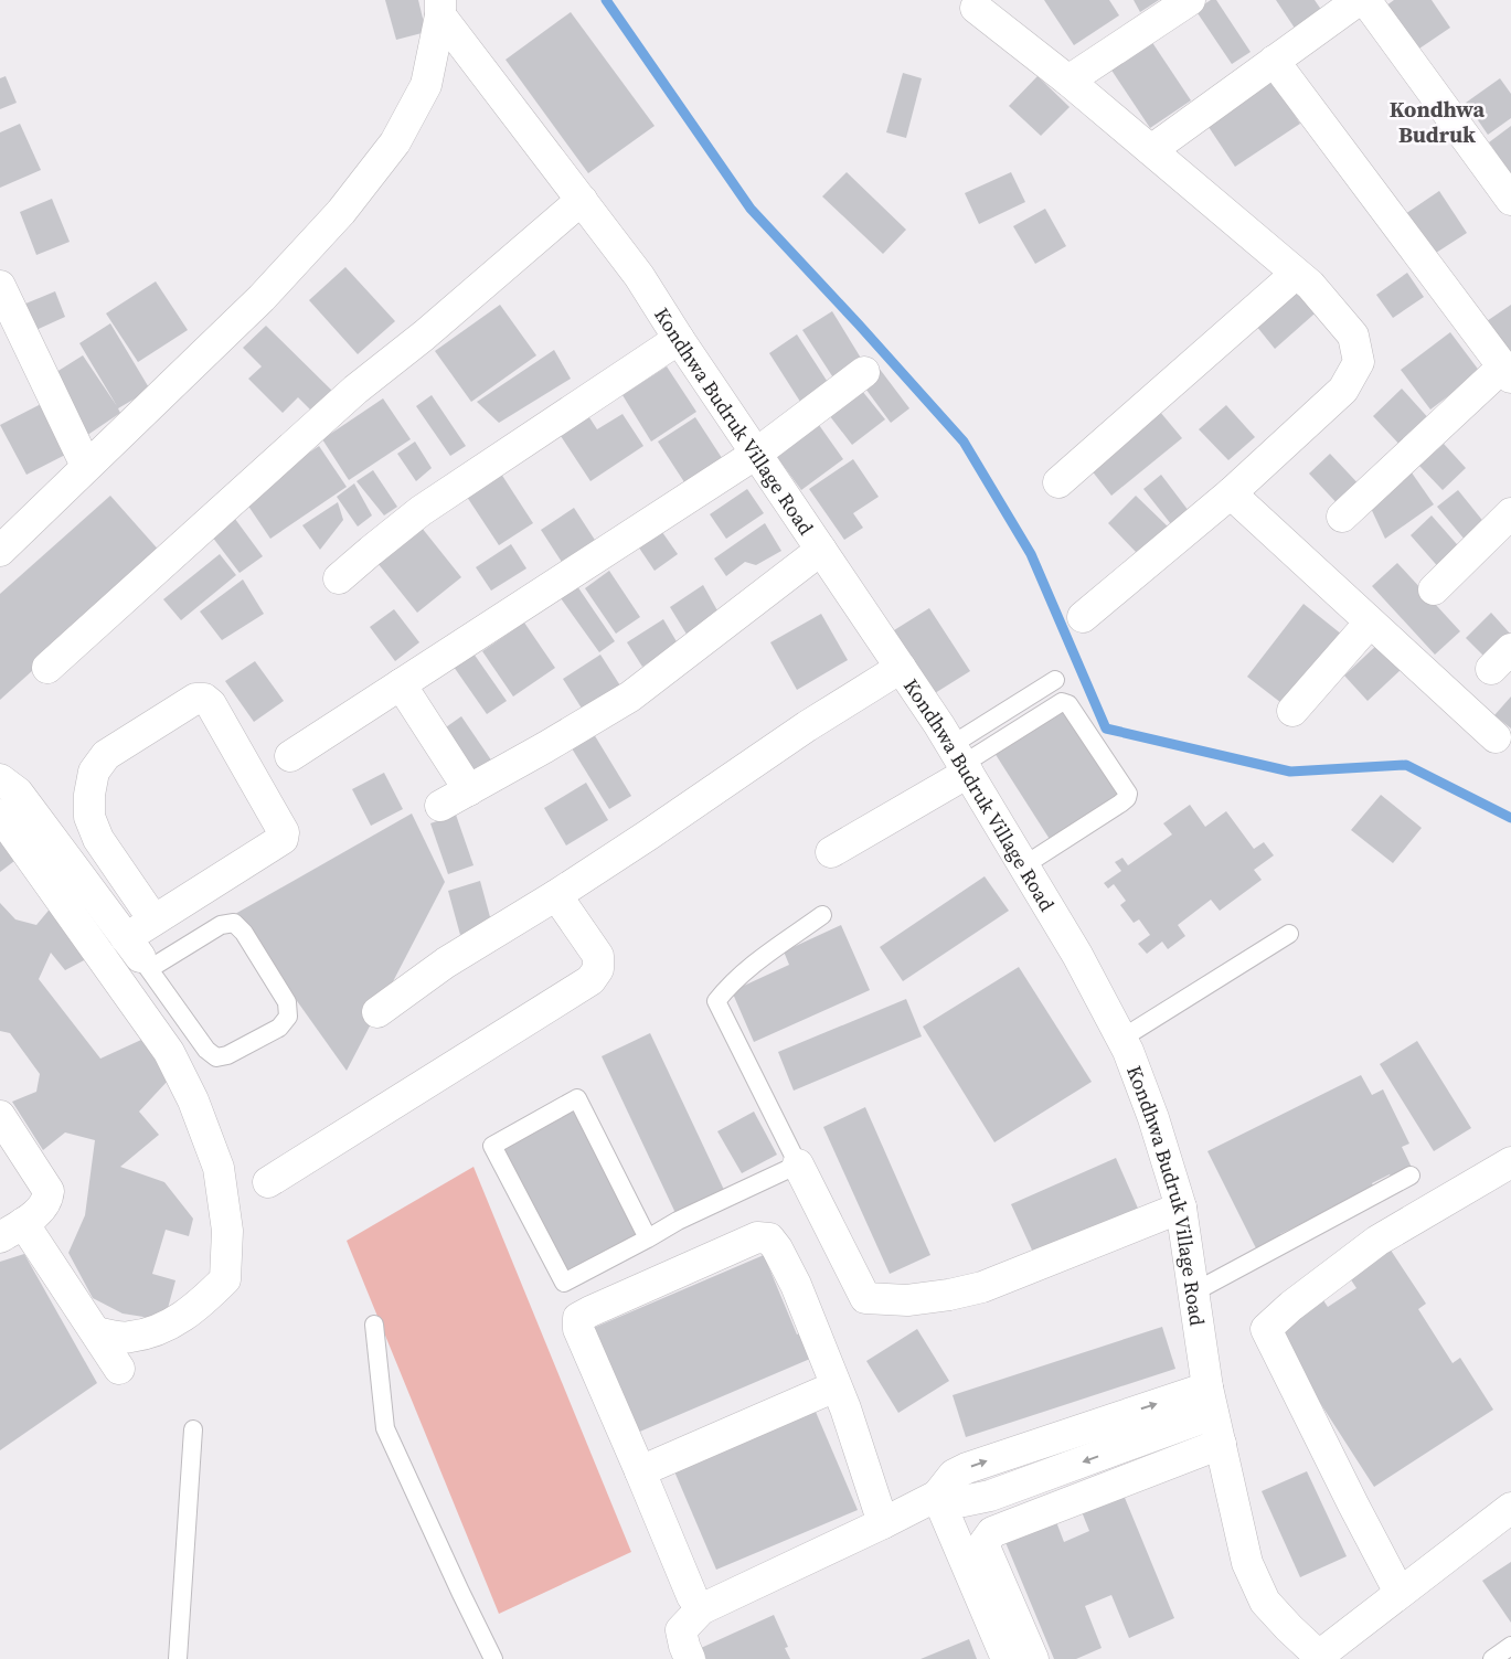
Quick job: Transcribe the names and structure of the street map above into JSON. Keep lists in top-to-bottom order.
{
  "streets": {
    "street": ["Kondhwa Budruk Village Road"]
  },
  "districts": ["Kondhwa Budruk"]
}
